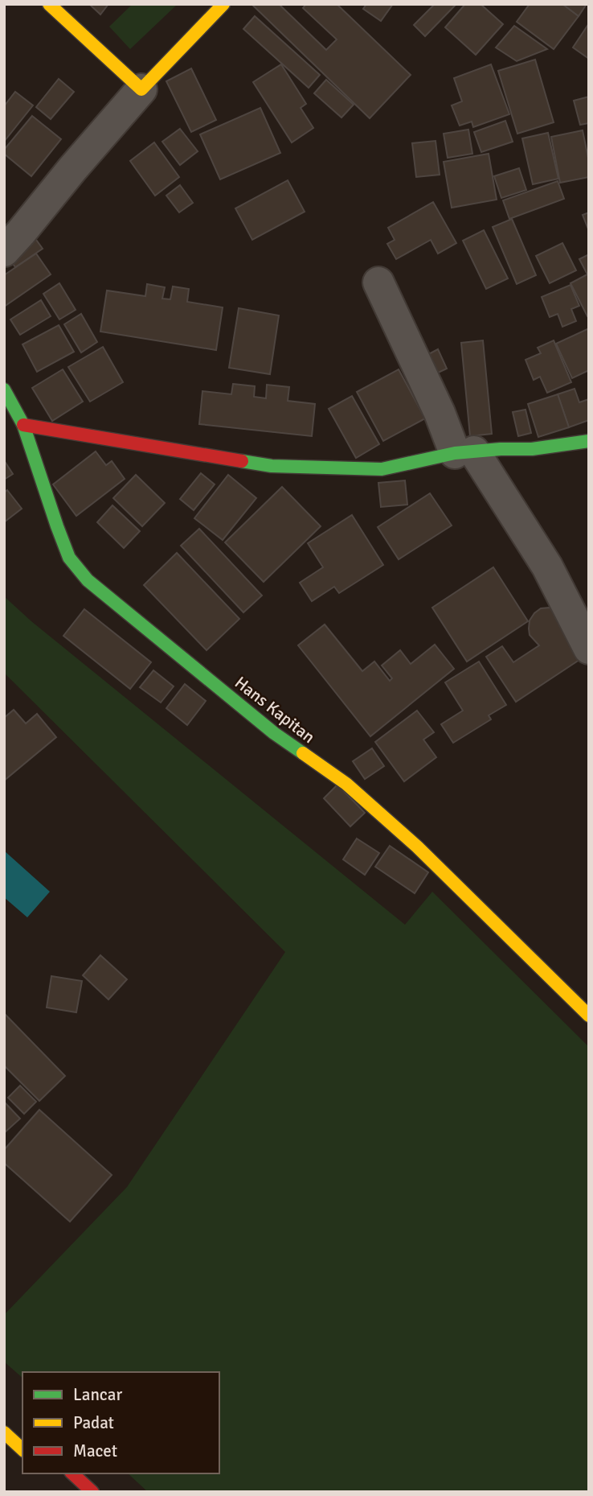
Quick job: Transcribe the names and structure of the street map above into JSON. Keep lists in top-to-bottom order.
{
  "streets": {
    "street": ["Hans Kapitan"]
  },
  "legend": ["Lancar", "Padat", "Macet"]
}
